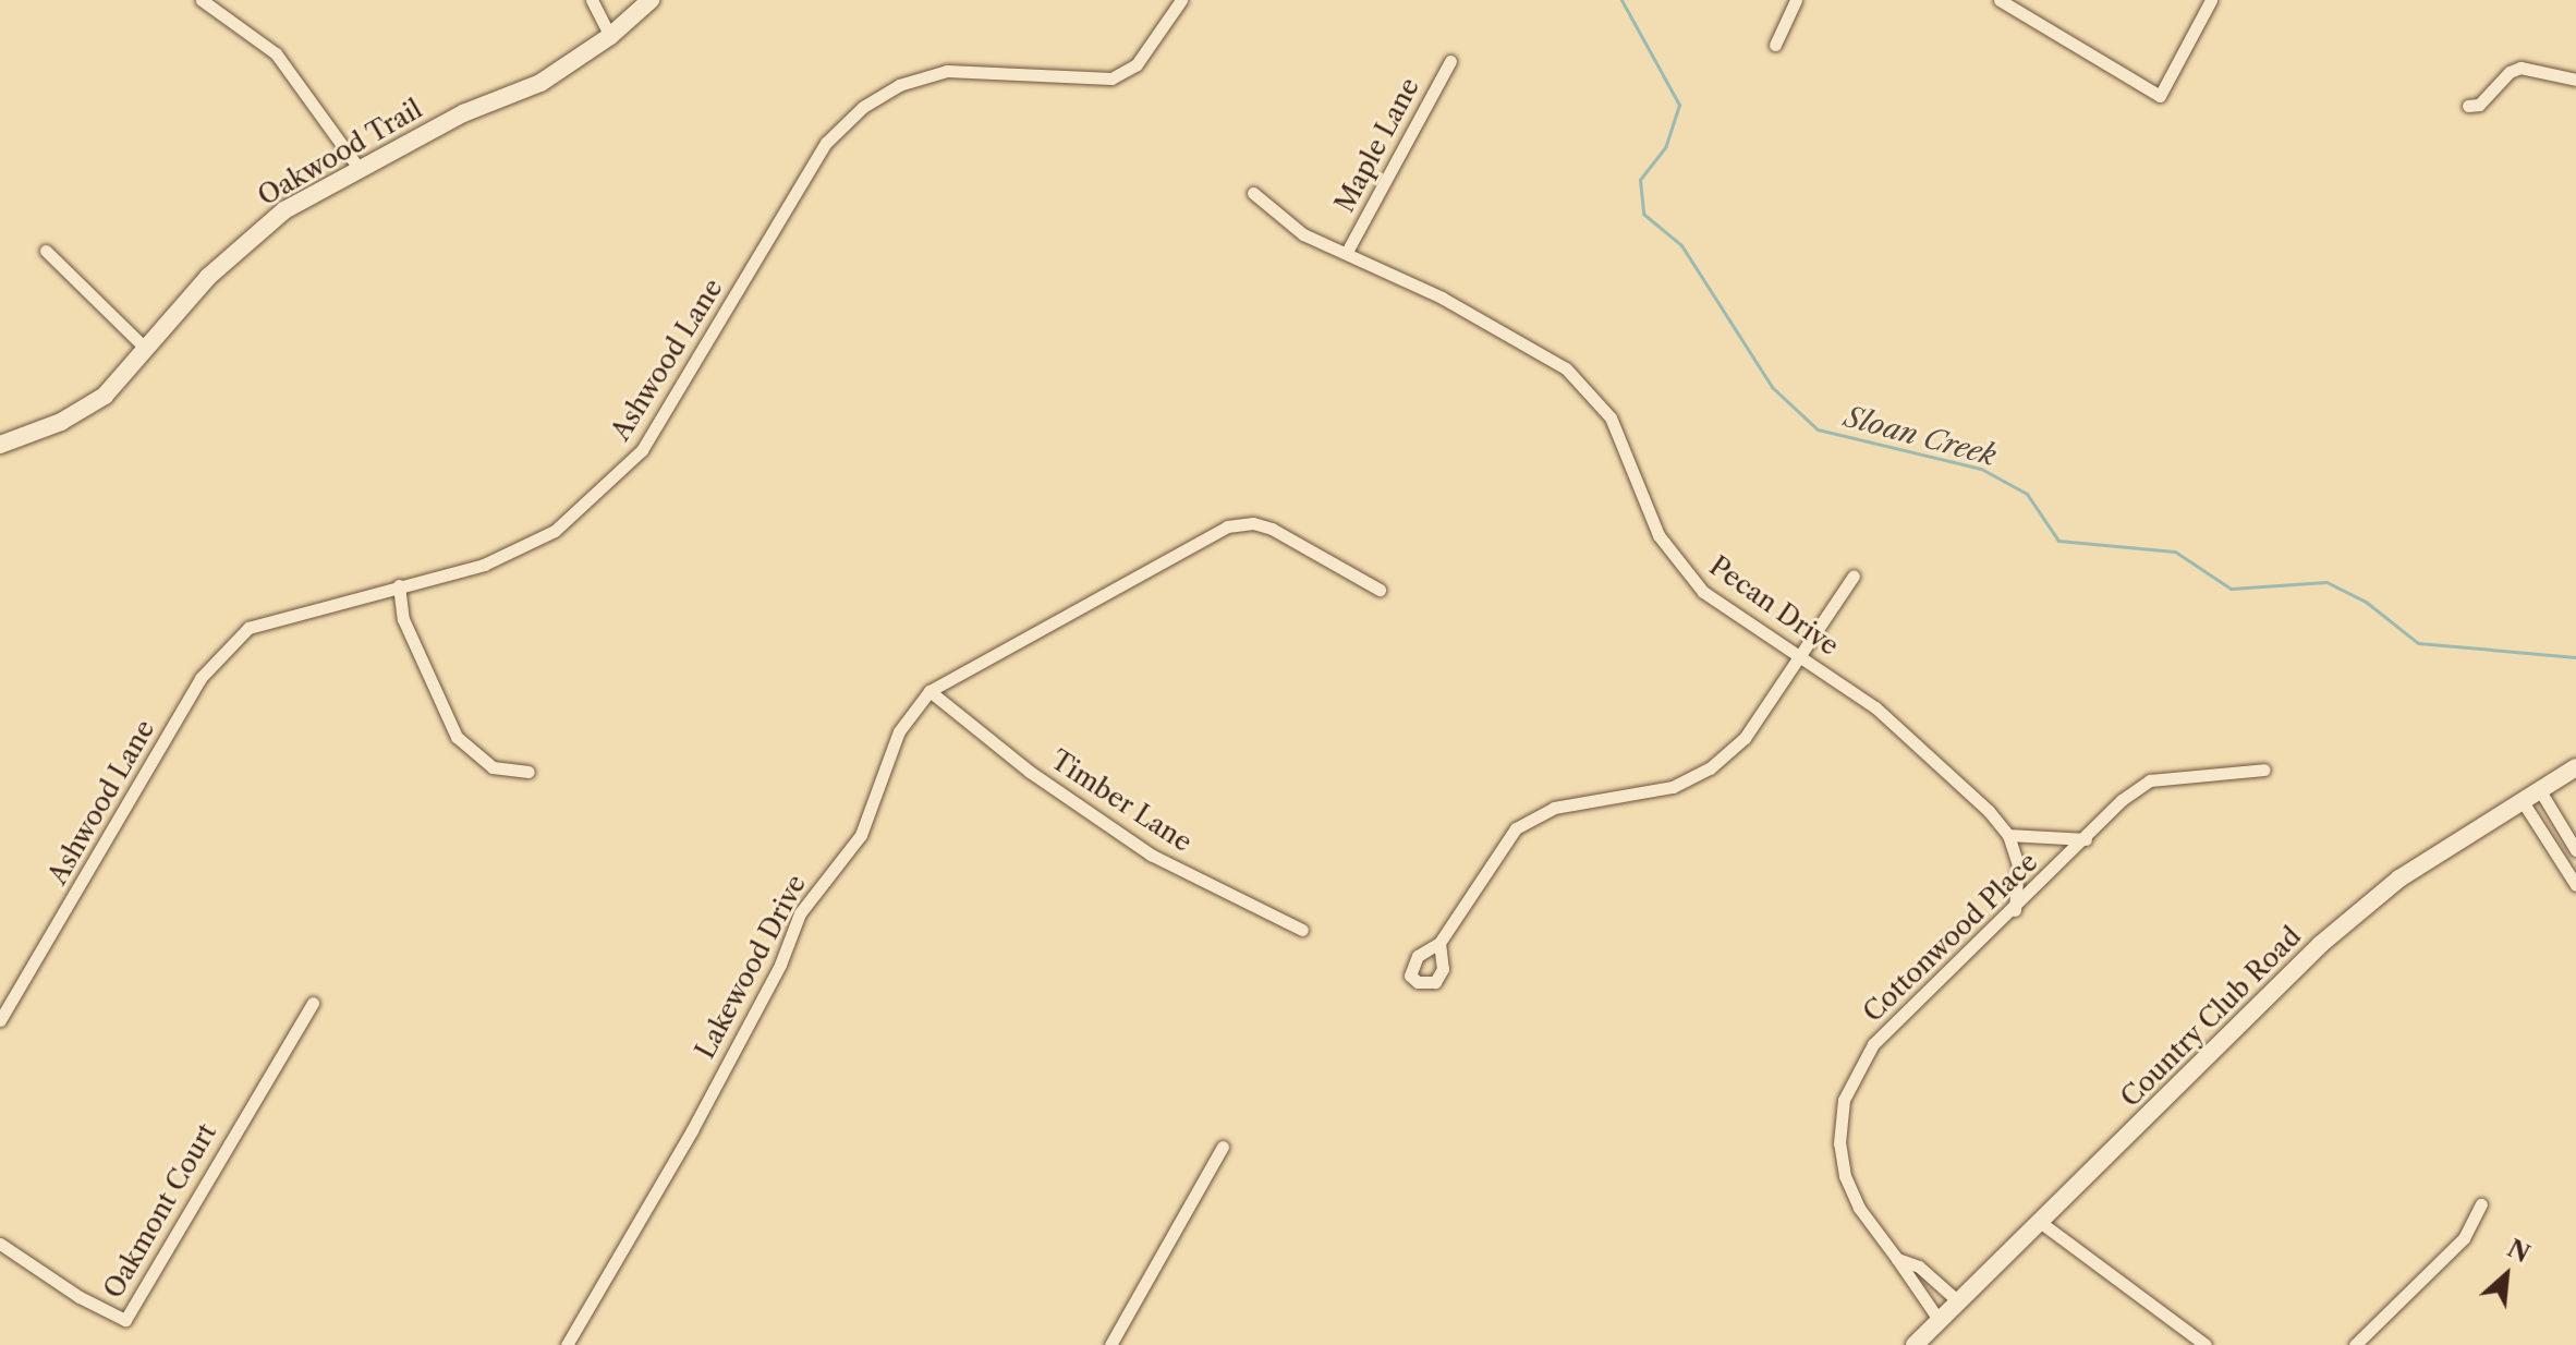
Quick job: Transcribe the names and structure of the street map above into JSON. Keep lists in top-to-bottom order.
{
  "streets": {
    "main road": ["Oakwood Trail", "Country Club Road"],
    "street": [
      "Maple Lane",
      "Ashwood Lane",
      "Pecan Drive",
      "Timber Lane",
      "Cottonwood Place",
      "Lakewood Drive",
      "Oakmont Court"
    ]
  },
  "crossings": [
    ["Maple Lane", "Pecan Drive"],
    ["Timber Lane", "Lakewood Drive"],
    ["Cottonwood Place", "Country Club Road"]
  ],
  "water": ["Sloan Creek"],
  "north": "top right"
}
